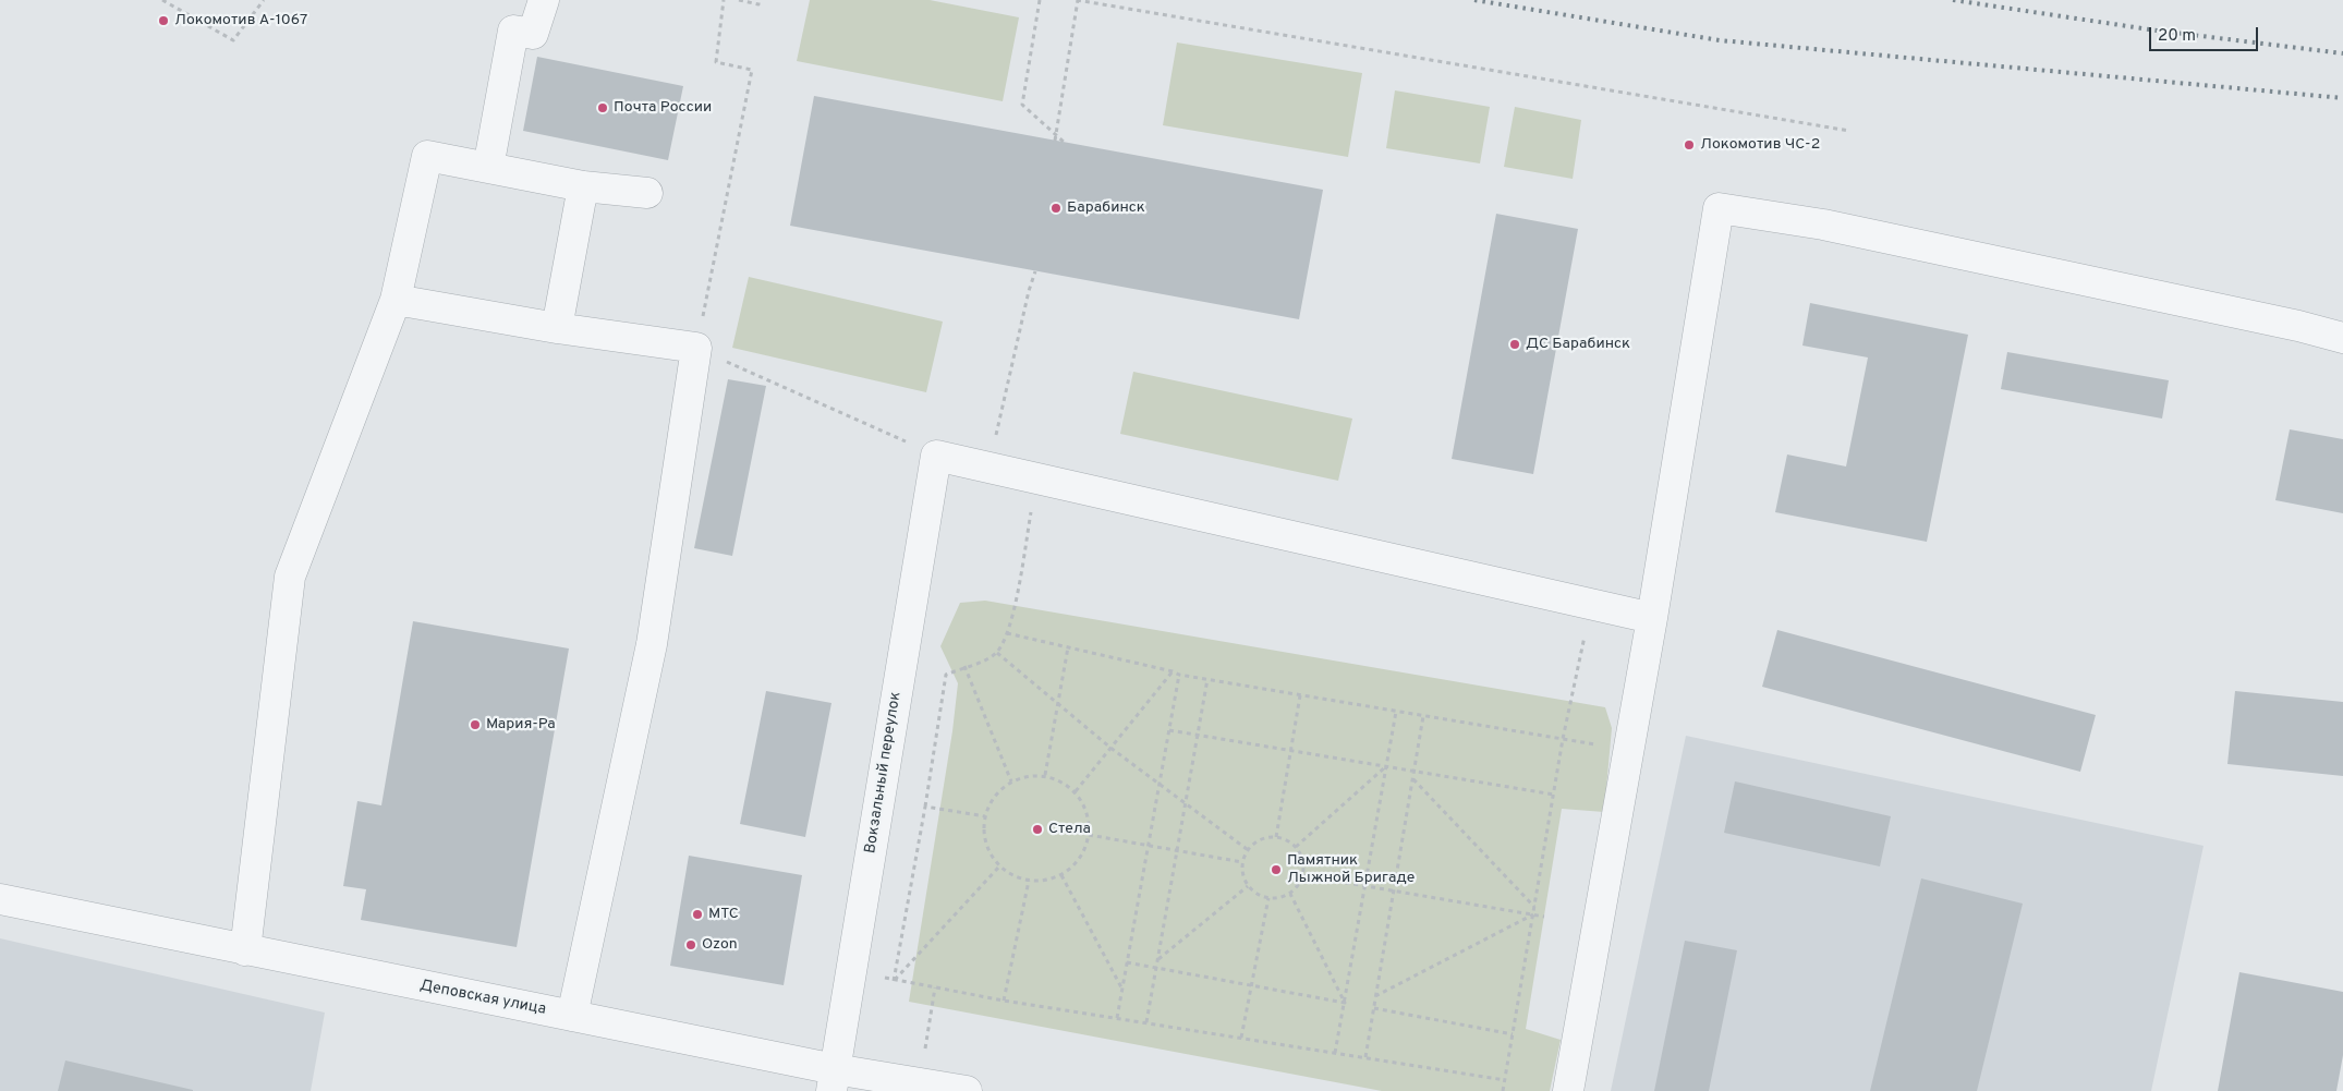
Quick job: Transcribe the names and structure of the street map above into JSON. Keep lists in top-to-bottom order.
{
  "streets": {
    "street": ["Вокзальный переулок", "Деповская улица"]
  },
  "crossings": [
    ["Вокзальный переулок", "Деповская улица"]
  ],
  "places": [
    "Локомотив А-1067",
    "Почта России",
    "Локомотив ЧС-2",
    "Барабинск",
    "ДС Барабинск",
    "Мария-Ра",
    "Стела",
    "Памятник Лыжной Бригаде",
    "МТС",
    "Ozon"
  ],
  "scale_bar": "20 m"
}
